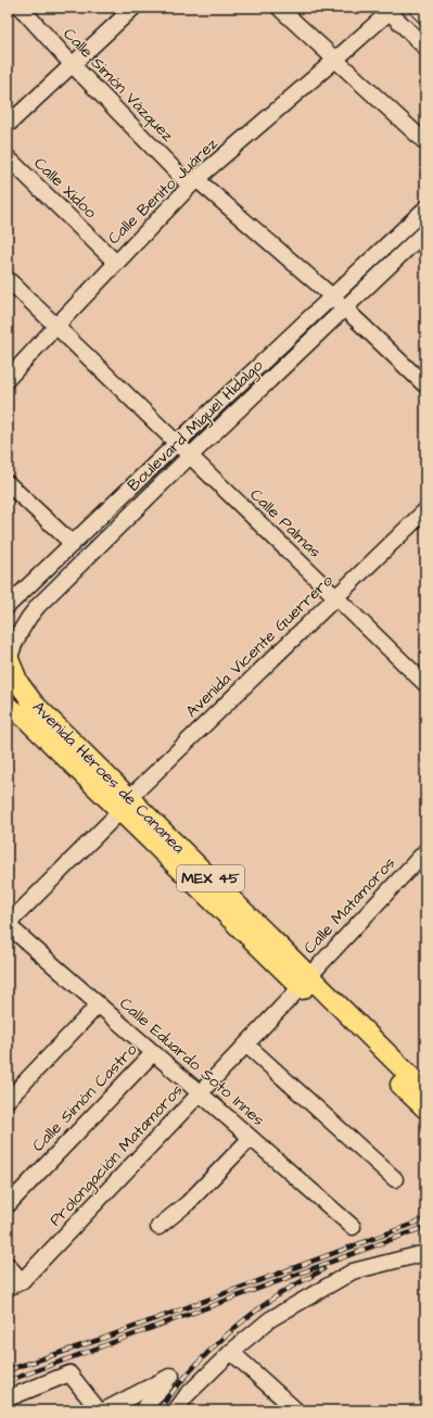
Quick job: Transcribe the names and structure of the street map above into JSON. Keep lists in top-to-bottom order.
{
  "streets": {
    "main road": ["Avenida Héroes de Cananea", "MEX 45"],
    "street": [
      "Calle Simón Vázquez",
      "Calle Xidoo",
      "Calle Benito Juárez",
      "Boulevard Miguel Hidalgo",
      "Calle Palmas",
      "Avenida Vicente Guerrero",
      "Calle Matamoros",
      "Calle Eduardo Soto Innes",
      "Calle Simón Castro",
      "Prolongación Matamoros"
    ]
  },
  "crossings": [
    ["Calle Simón Vázquez", "Calle Benito Juárez"],
    ["Calle Simón Vázquez", "Boulevard Miguel Hidalgo"],
    ["Calle Xidoo", "Calle Benito Juárez"],
    ["Calle Benito Juárez", "Calle Palmas"],
    ["Boulevard Miguel Hidalgo", "Calle Palmas"],
    ["Boulevard Miguel Hidalgo", "Avenida Héroes de Cananea"],
    ["Calle Palmas", "Avenida Vicente Guerrero"],
    ["Avenida Vicente Guerrero", "Avenida Héroes de Cananea"],
    ["Avenida Vicente Guerrero", "Calle Eduardo Soto Innes"],
    ["Avenida Héroes de Cananea", "Calle Matamoros"],
    ["Avenida Héroes de Cananea", "Prolongación Matamoros"],
    ["Calle Matamoros", "Prolongación Matamoros"],
    ["Calle Eduardo Soto Innes", "Calle Simón Castro"],
    ["Calle Eduardo Soto Innes", "Prolongación Matamoros"]
  ]
}
